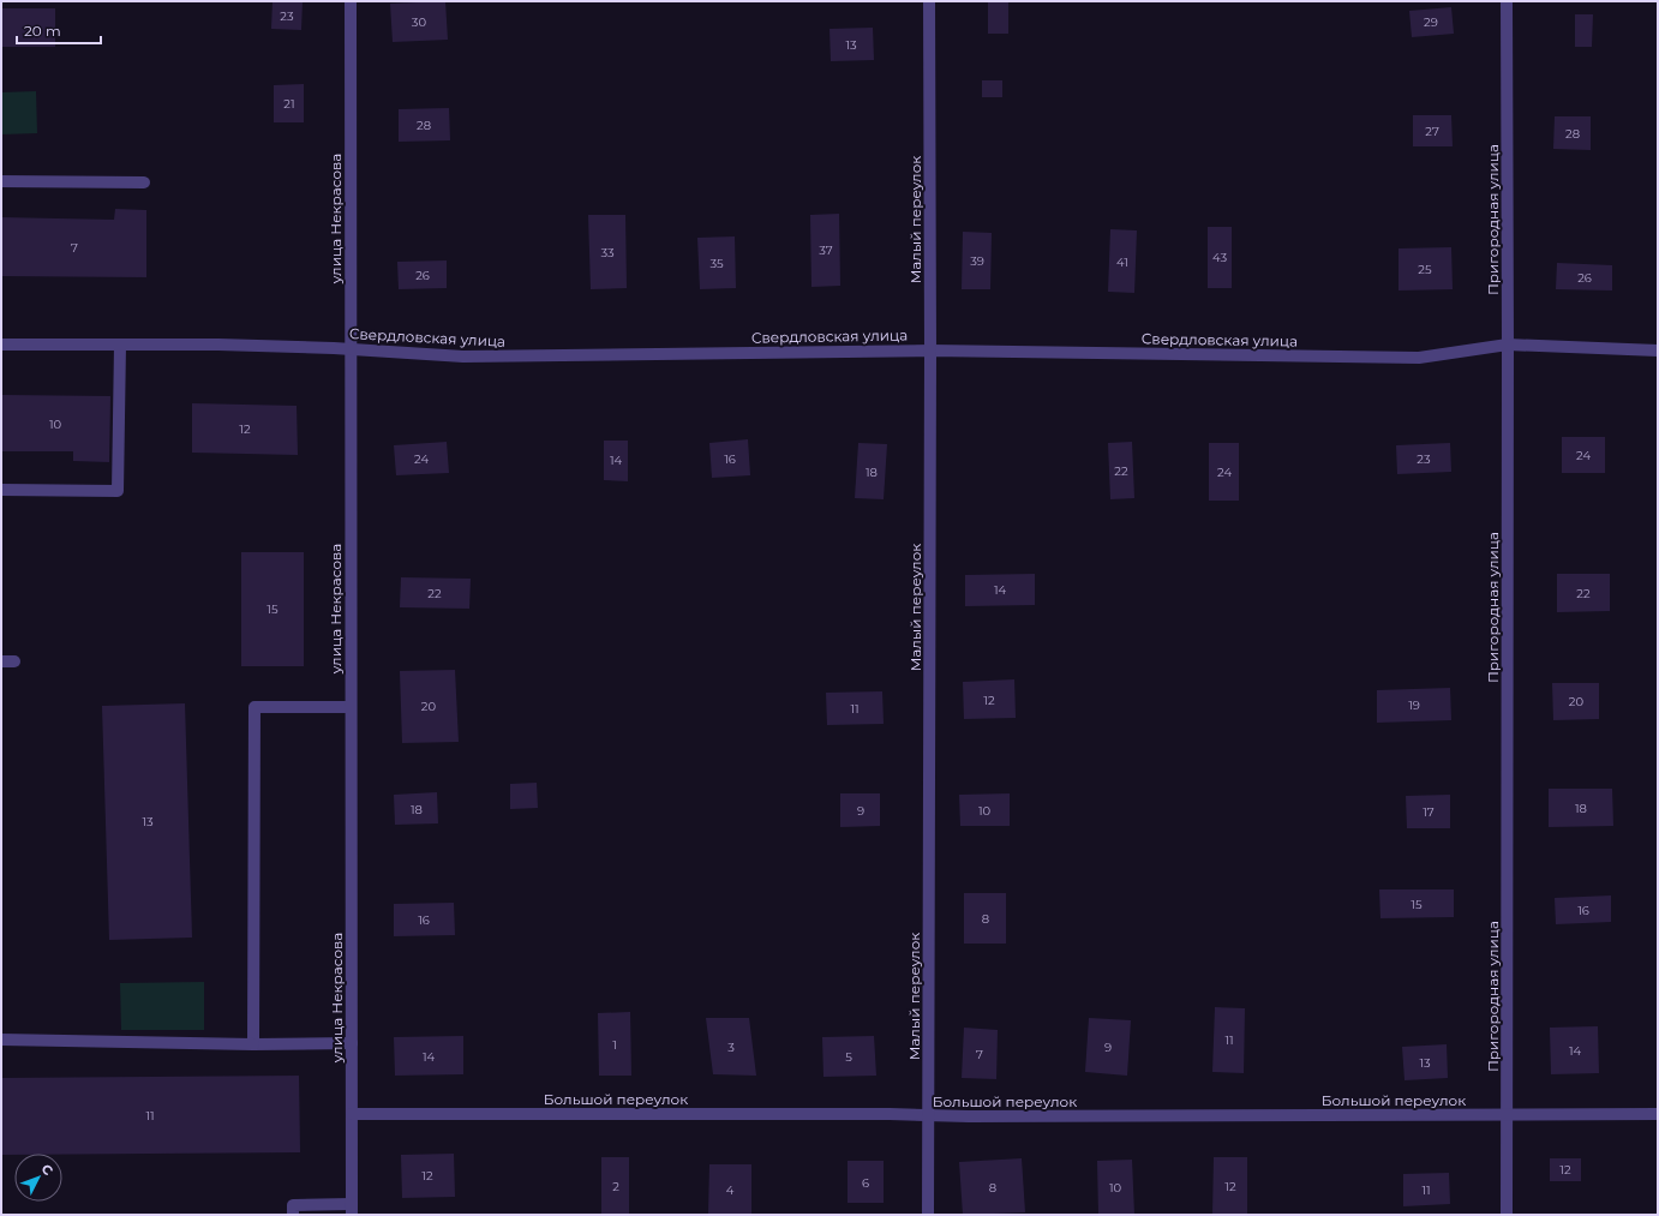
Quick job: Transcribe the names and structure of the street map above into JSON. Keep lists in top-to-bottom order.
{
  "streets": {
    "street": [
      "улица Некрасова",
      "Малый переулок",
      "Пригородная улица",
      "Свердловская улица",
      "Большой переулок"
    ]
  },
  "crossings": [
    ["улица Некрасова", "Свердловская улица"],
    ["улица Некрасова", "Большой переулок"],
    ["Малый переулок", "Свердловская улица"],
    ["Малый переулок", "Большой переулок"],
    ["Пригородная улица", "Свердловская улица"],
    ["Пригородная улица", "Большой переулок"]
  ],
  "house_numbers": [
    "23",
    "30",
    "29",
    "13",
    "21",
    "28",
    "27",
    "28",
    "7",
    "37",
    "33",
    "43",
    "39",
    "41",
    "35",
    "25",
    "26",
    "26",
    "10",
    "12",
    "24",
    "24",
    "16",
    "23",
    "14",
    "22",
    "18",
    "24",
    "14",
    "22",
    "22",
    "15",
    "12",
    "20",
    "19",
    "20",
    "11",
    "18",
    "18",
    "9",
    "10",
    "17",
    "13",
    "15",
    "16",
    "8",
    "16",
    "11",
    "1",
    "3",
    "9",
    "14",
    "7",
    "14",
    "5",
    "13",
    "11",
    "12",
    "12",
    "6",
    "2",
    "12",
    "8",
    "10",
    "4",
    "11"
  ],
  "scale_bar": "20 m",
  "north": "top right"
}
